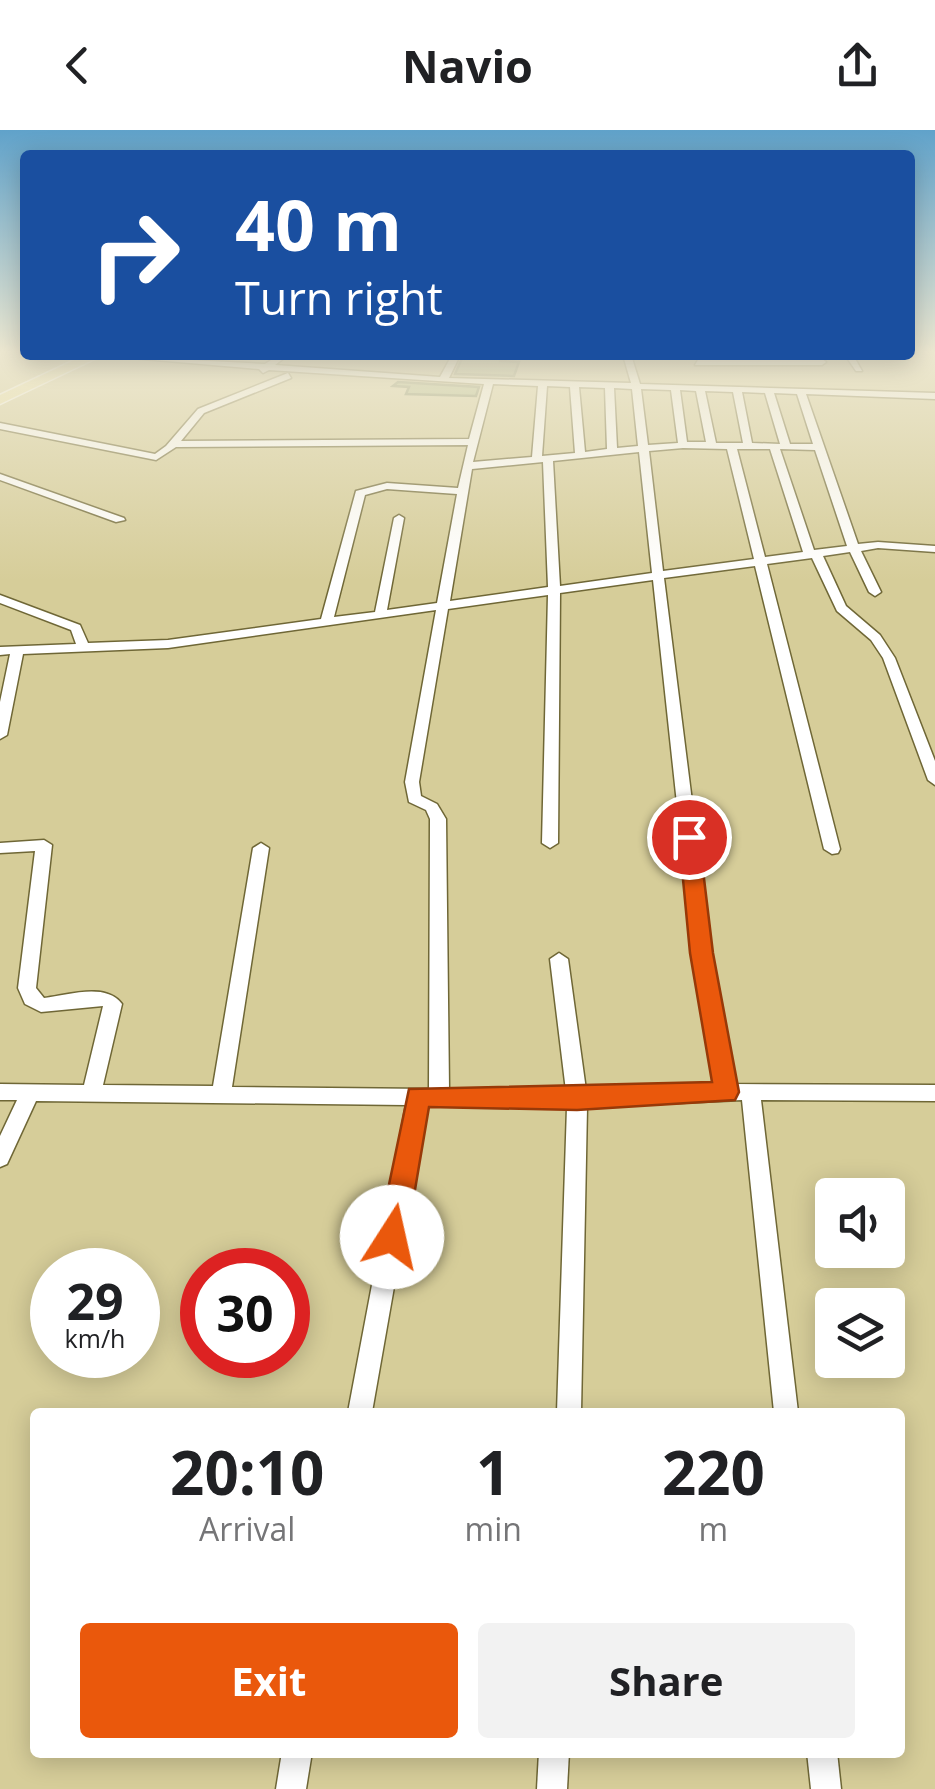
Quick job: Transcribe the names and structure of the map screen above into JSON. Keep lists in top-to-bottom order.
{
  "page": {
    "header": "Navio",
    "turn": ["40 m", "Turn right"],
    "speed": "29 km/h",
    "limit": "30",
    "eta": [
      "20:10",
      "Arrival",
      "1",
      "min",
      "220",
      "m"
    ],
    "buttons": ["Exit", "Share"]
  }
}
